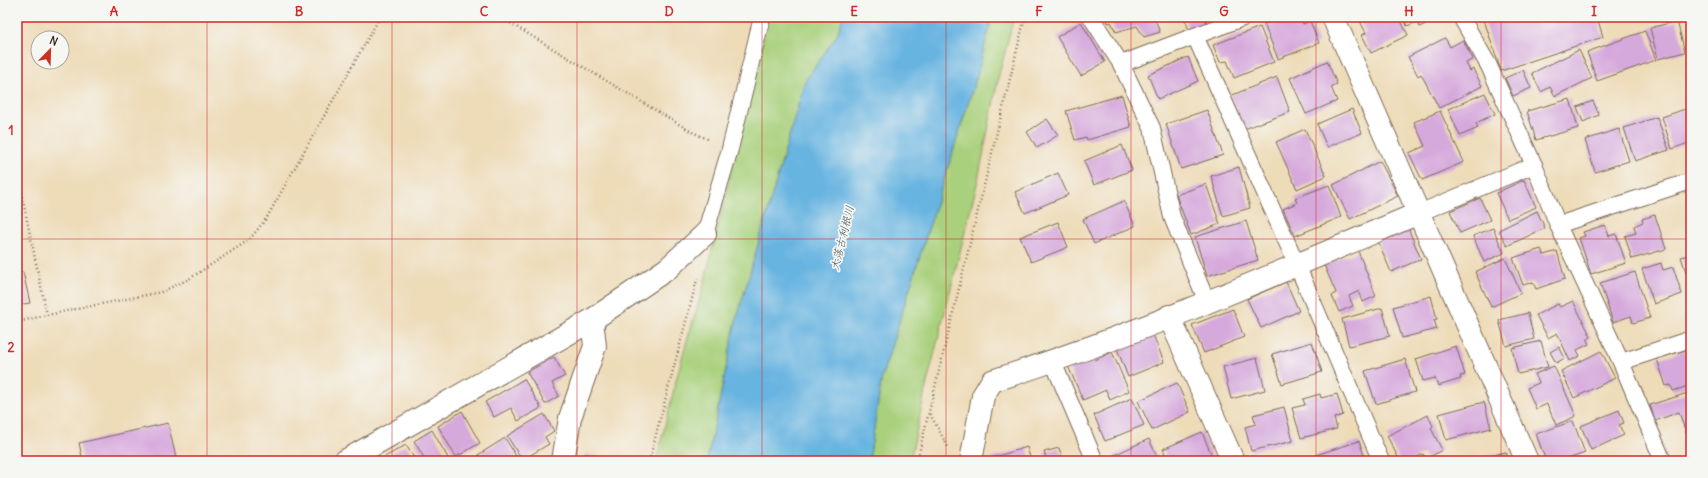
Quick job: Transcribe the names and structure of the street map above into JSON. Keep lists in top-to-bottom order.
{
  "water": ["大落古利根川"],
  "north": "top right",
  "grid": {
    "columns": [
      "A",
      "B",
      "C",
      "D",
      "E",
      "F",
      "G",
      "H",
      "I"
    ],
    "rows": ["1", "2"]
  }
}
